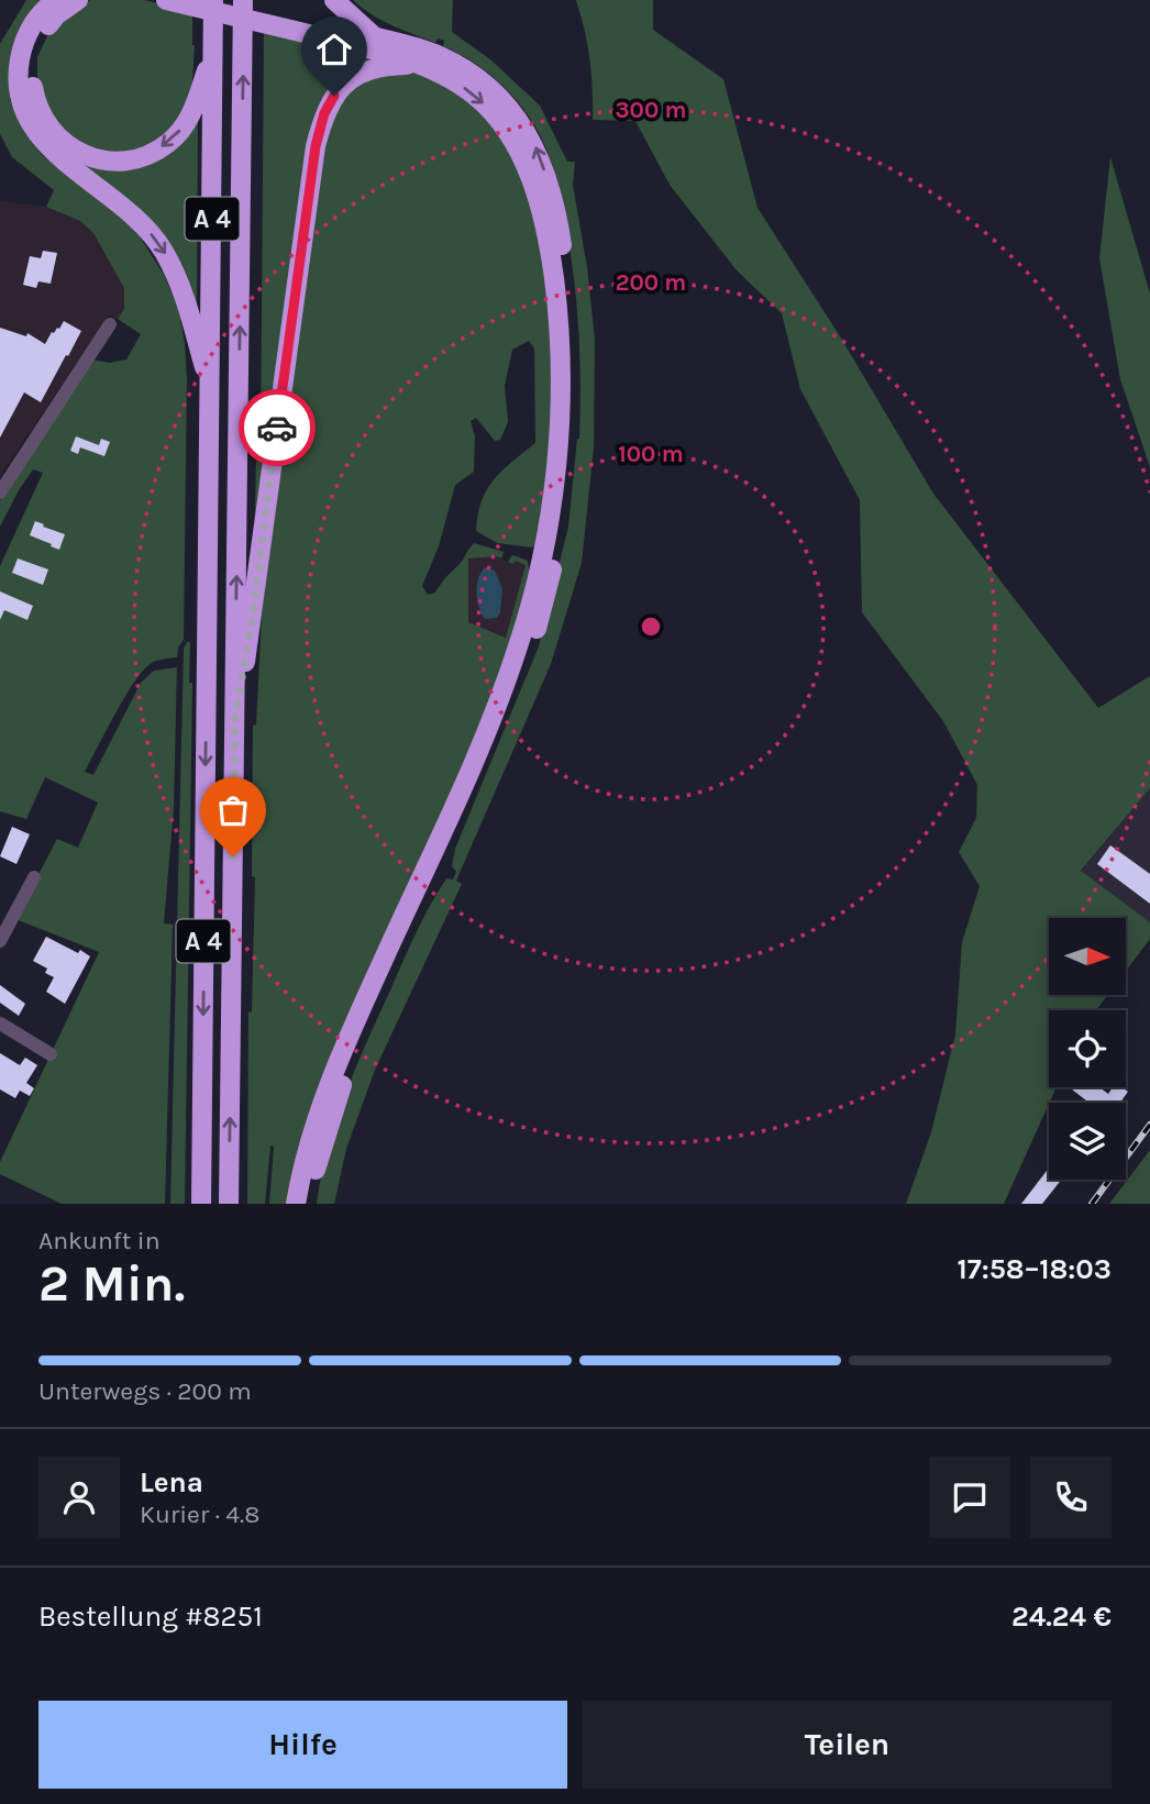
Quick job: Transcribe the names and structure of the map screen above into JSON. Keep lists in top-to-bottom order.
{
  "streets": {
    "highway": ["A 4"]
  },
  "north": "right",
  "page": {
    "heading": ["2 Min.", "Ankunft in", "17:58–18:03"],
    "panel": [
      "Lena",
      "Kurier · 4.8",
      "Bestellung #8251",
      "24.24 €"
    ],
    "bar": "Unterwegs · 200 m",
    "buttons": ["Hilfe", "Teilen"]
  },
  "rings": ["300 m", "200 m", "100 m"]
}
